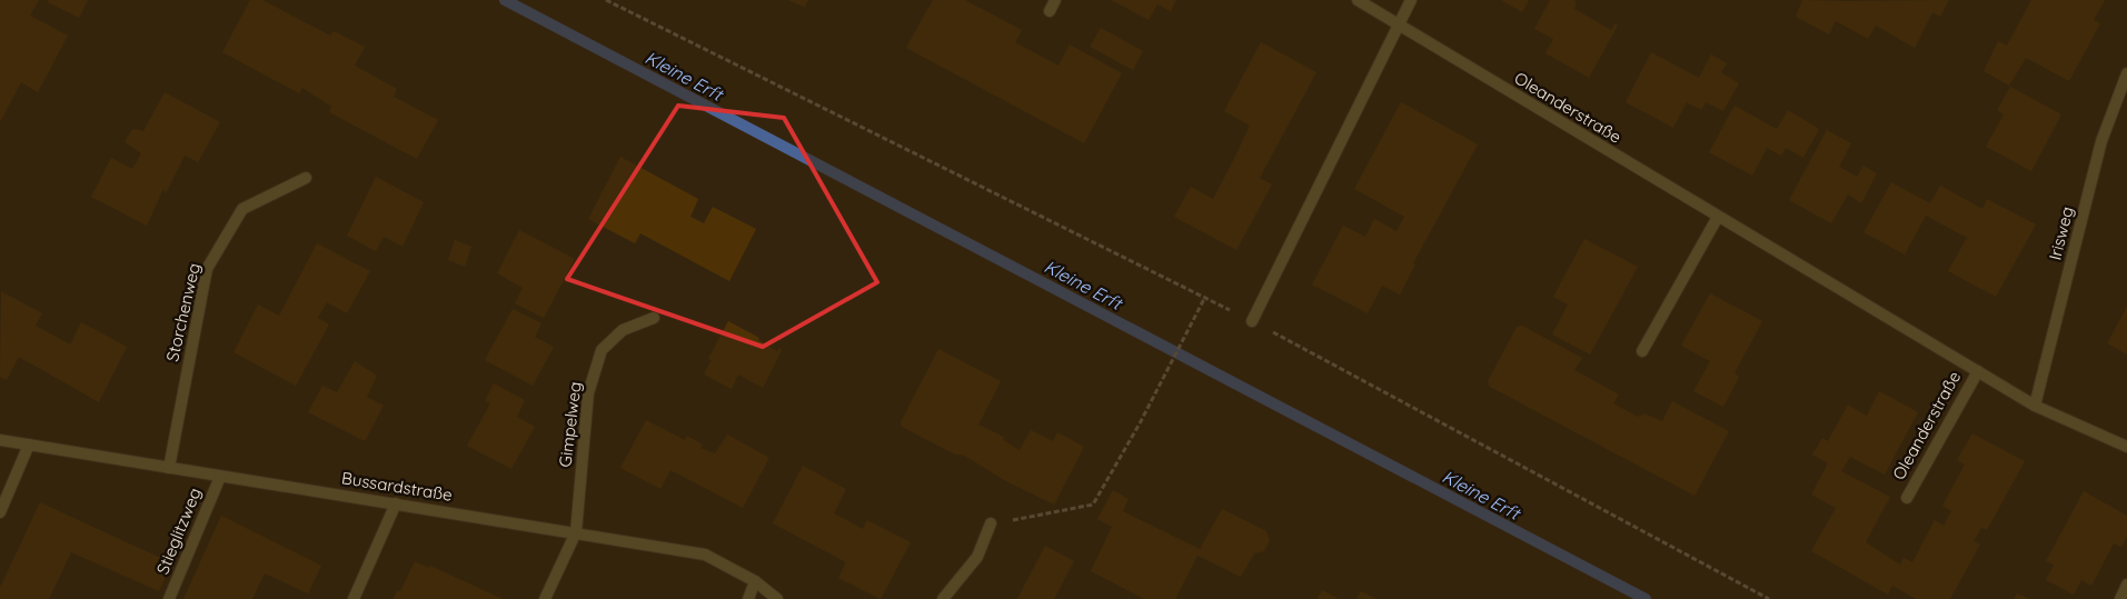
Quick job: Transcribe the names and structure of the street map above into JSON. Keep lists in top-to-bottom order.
{
  "streets": {
    "street": [
      "Oleanderstraße",
      "Irisweg",
      "Storchenweg",
      "Gimpelweg",
      "Bussardstraße",
      "Stieglitzweg"
    ]
  },
  "crossings": [
    ["Oleanderstraße", "Irisweg"],
    ["Storchenweg", "Bussardstraße"],
    ["Gimpelweg", "Bussardstraße"],
    ["Bussardstraße", "Stieglitzweg"]
  ],
  "water": ["Kleine Erft"]
}
